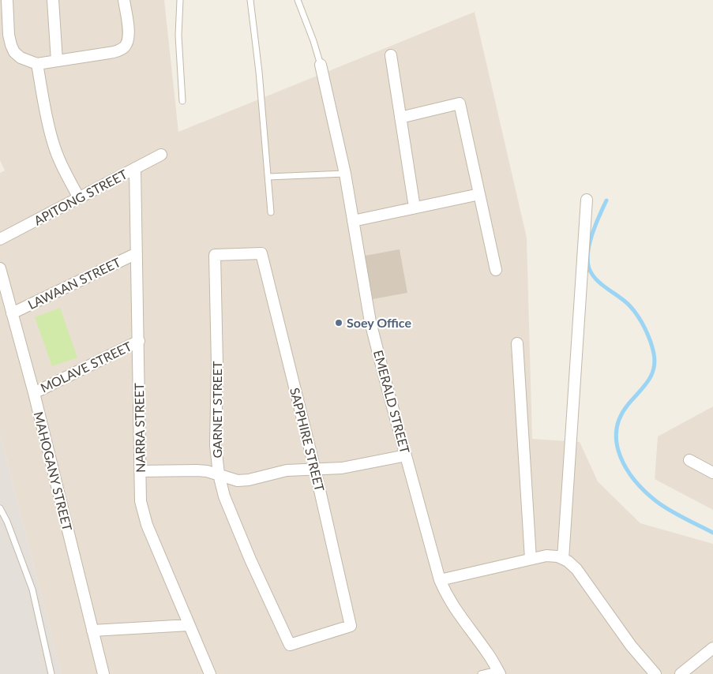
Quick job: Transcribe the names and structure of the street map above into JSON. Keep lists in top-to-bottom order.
{
  "streets": {
    "street": [
      "APITONG STREET",
      "LAWAAN STREET",
      "MOLAVE STREET",
      "EMERALD STREET",
      "GARNET STREET",
      "NARRA STREET",
      "SAPPHIRE STREET",
      "MAHOGANY STREET"
    ]
  },
  "crossings": [
    ["APITONG STREET", "NARRA STREET"],
    ["LAWAAN STREET", "NARRA STREET"],
    ["LAWAAN STREET", "MAHOGANY STREET"],
    ["MOLAVE STREET", "NARRA STREET"],
    ["MOLAVE STREET", "MAHOGANY STREET"],
    ["GARNET STREET", "SAPPHIRE STREET"]
  ],
  "places": ["Soey Office"]
}
